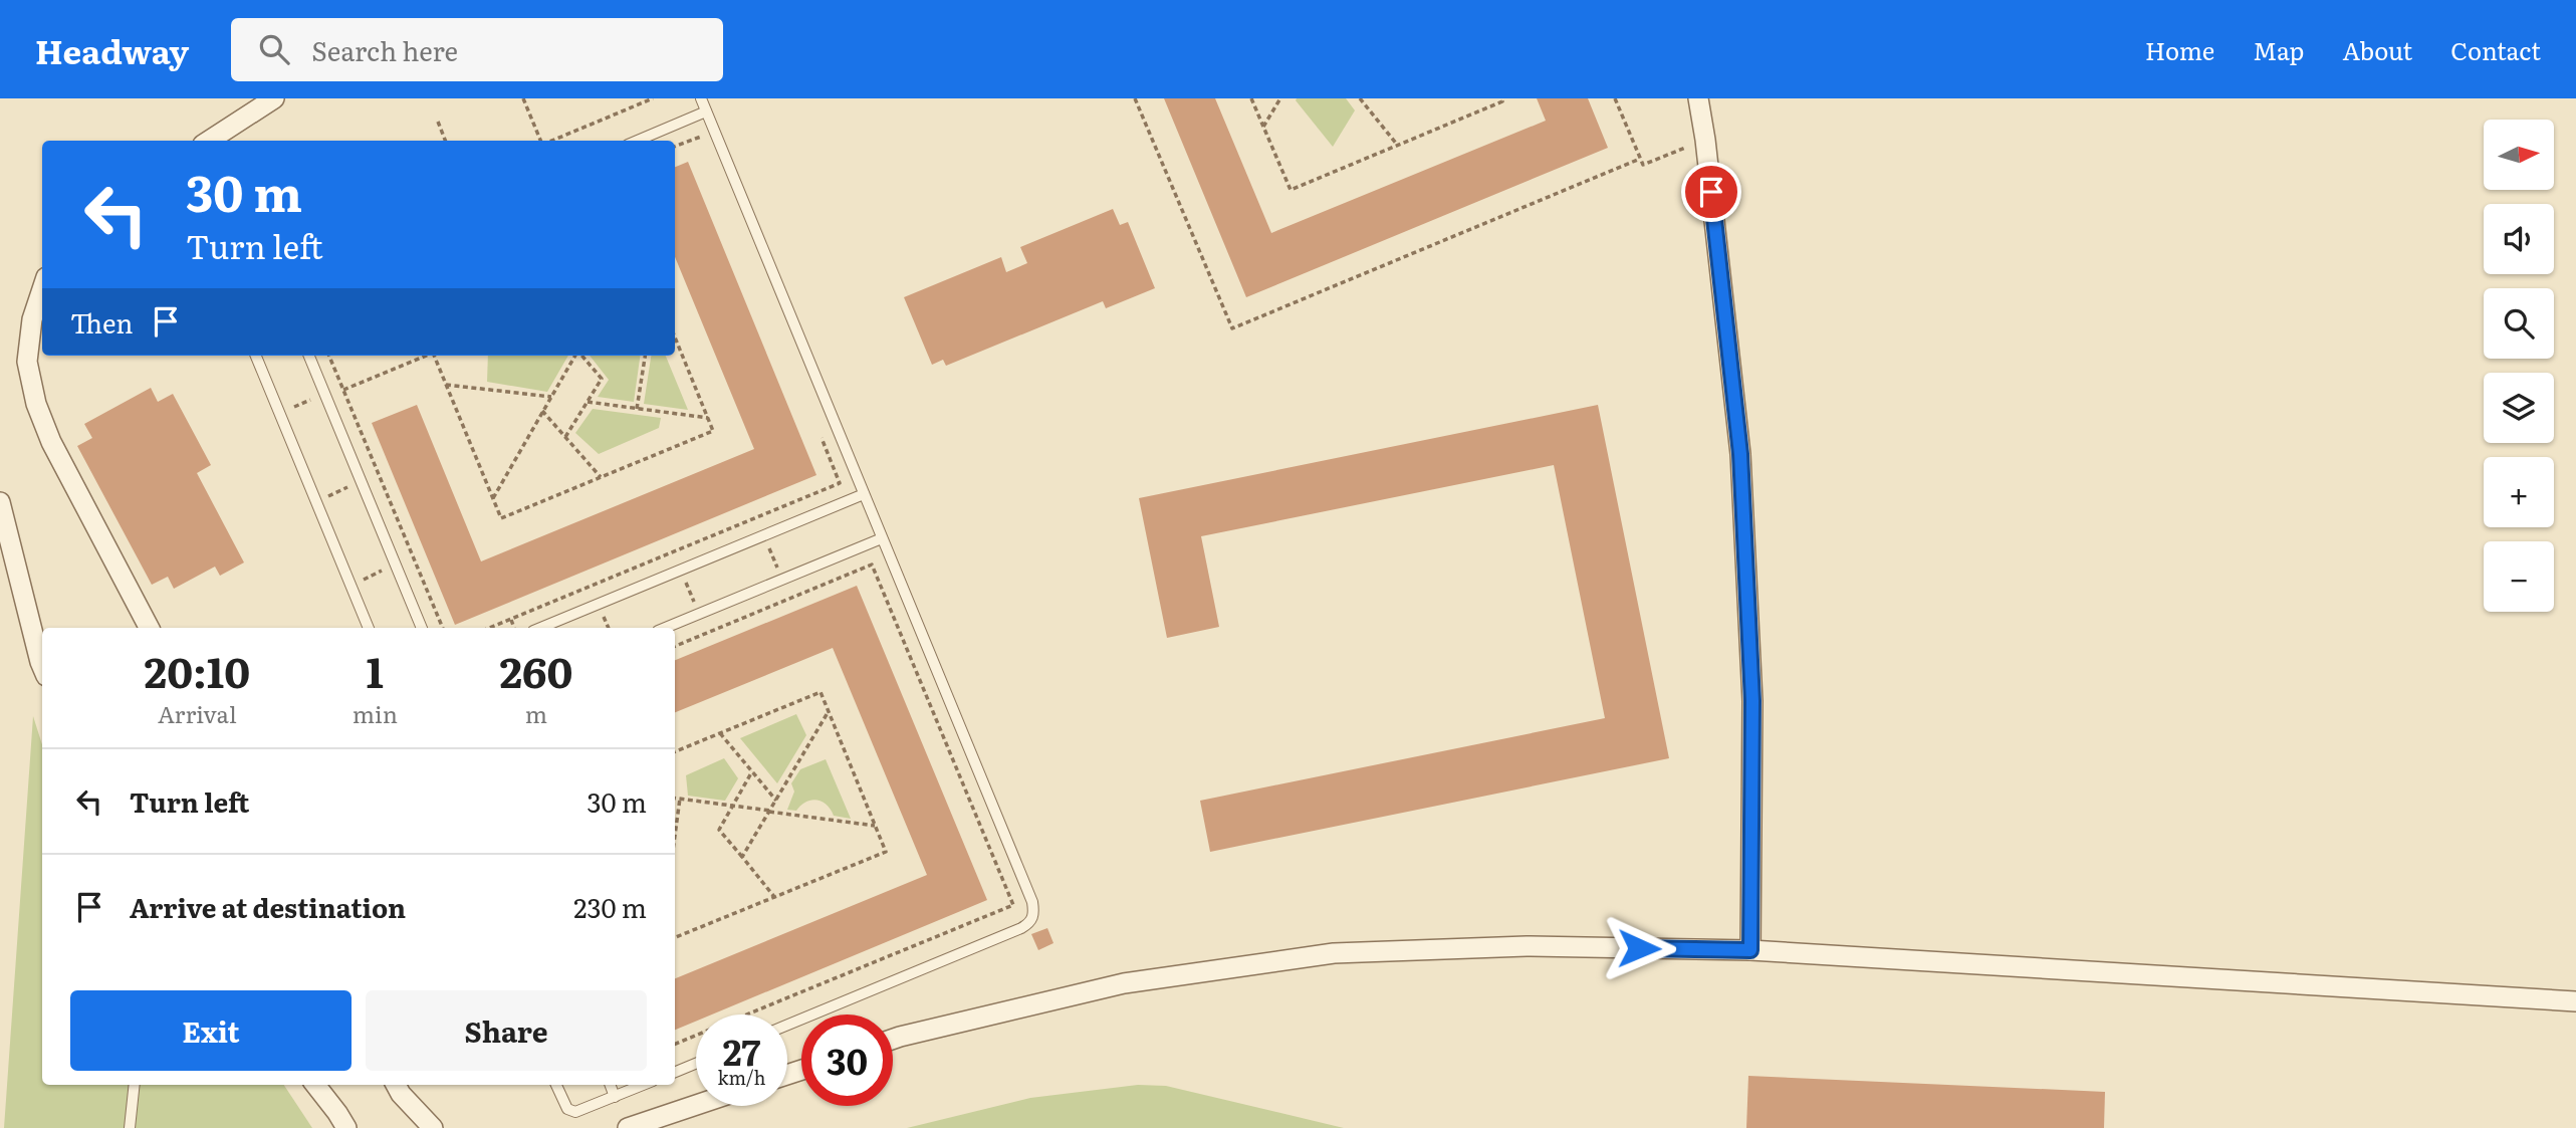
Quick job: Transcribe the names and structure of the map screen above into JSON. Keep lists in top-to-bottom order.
{
  "north": "right",
  "page": {
    "header": "Headway",
    "search": "Search here",
    "nav": [
      "Home",
      "Map",
      "About",
      "Contact"
    ],
    "map_buttons": ["+", "−"],
    "turn": ["30 m", "Turn left"],
    "then": "Then",
    "eta": [
      "20:10",
      "Arrival",
      "1",
      "min",
      "260",
      "m"
    ],
    "list": [
      {
        "name": "Turn left",
        "value": "30 m"
      },
      {
        "name": "Arrive at destination",
        "value": "230 m"
      }
    ],
    "buttons": ["Exit", "Share"],
    "speed": "27 km/h",
    "limit": "30"
  }
}
